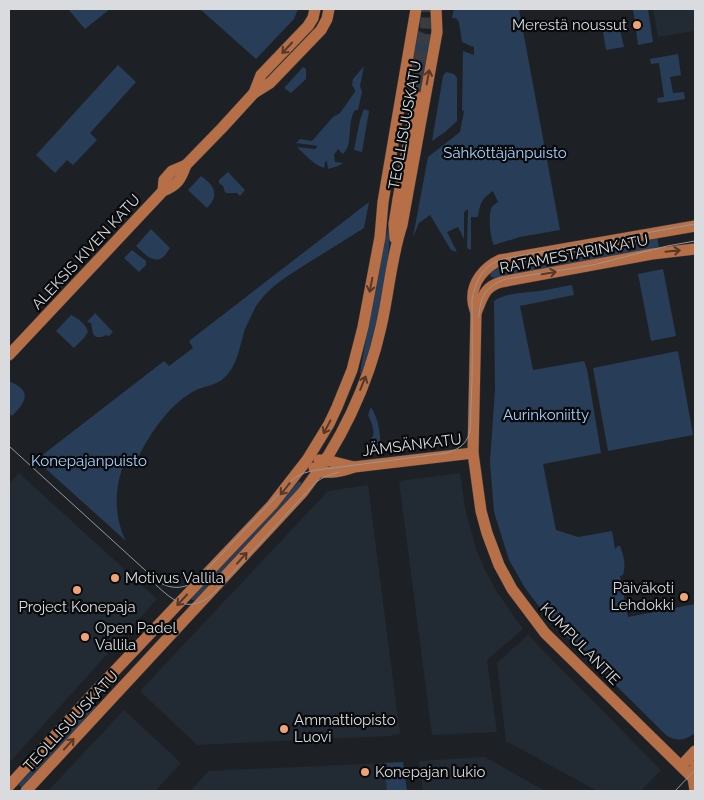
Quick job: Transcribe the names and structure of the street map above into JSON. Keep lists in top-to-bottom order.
{
  "streets": {
    "main road": [
      "TEOLLISUUSKATU",
      "ALEKSIS KIVEN KATU",
      "RATAMESTARINKATU",
      "JÄMSÄNKATU",
      "KUMPULANTIE"
    ]
  },
  "crossings": [
    ["TEOLLISUUSKATU", "JÄMSÄNKATU"],
    ["RATAMESTARINKATU", "KUMPULANTIE"],
    ["JÄMSÄNKATU", "KUMPULANTIE"]
  ],
  "parks": ["Sähköttäjänpuisto", "Aurinkoniitty", "Konepajanpuisto"],
  "places": [
    "Merestä noussut",
    "Motivus Vallila",
    "Project Konepaja",
    "Päiväkoti Lehdokki",
    "Open Padel Vallila",
    "Ammattiopisto Luovi",
    "Konepajan lukio"
  ]
}
